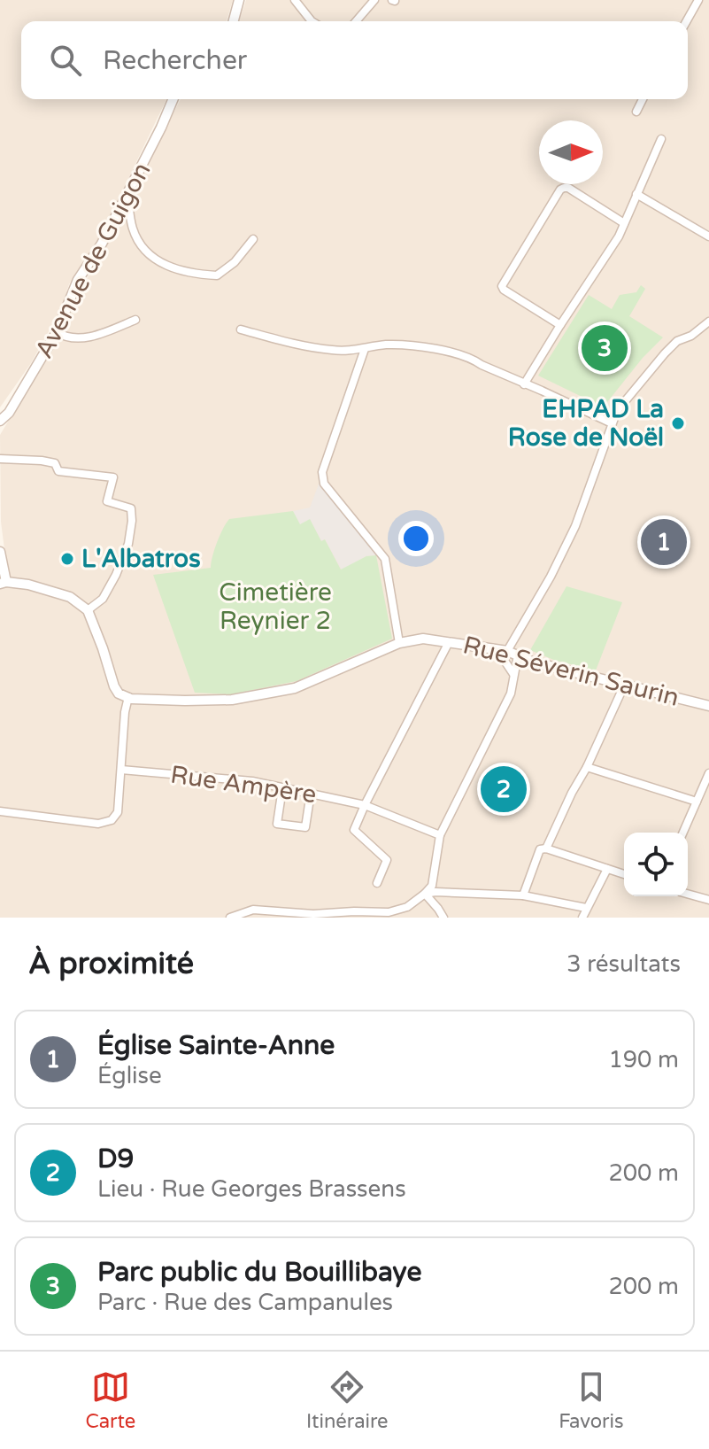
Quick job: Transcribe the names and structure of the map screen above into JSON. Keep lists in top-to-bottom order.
{
  "streets": {
    "street": ["Avenue de Guigon", "Rue Séverin Saurin", "Rue Ampère"]
  },
  "parks": ["Cimetière Reynier 2"],
  "places": ["EHPAD La Rose de Noël", "L'Albatros"],
  "north": "right",
  "page": {
    "search": "Rechercher",
    "pins": ["3", "1", "2"],
    "heading": ["À proximité", "3 résultats"],
    "list": [
      {
        "mark": "1",
        "name": "Église Sainte-Anne",
        "note": "Église",
        "value": "190 m"
      },
      {
        "mark": "2",
        "name": "D9",
        "note": "Lieu · Rue Georges Brassens",
        "value": "200 m"
      },
      {
        "mark": "3",
        "name": "Parc public du Bouillibaye",
        "note": "Parc · Rue des Campanules",
        "value": "200 m"
      }
    ],
    "nav": ["Carte", "Itinéraire", "Favoris"]
  }
}
